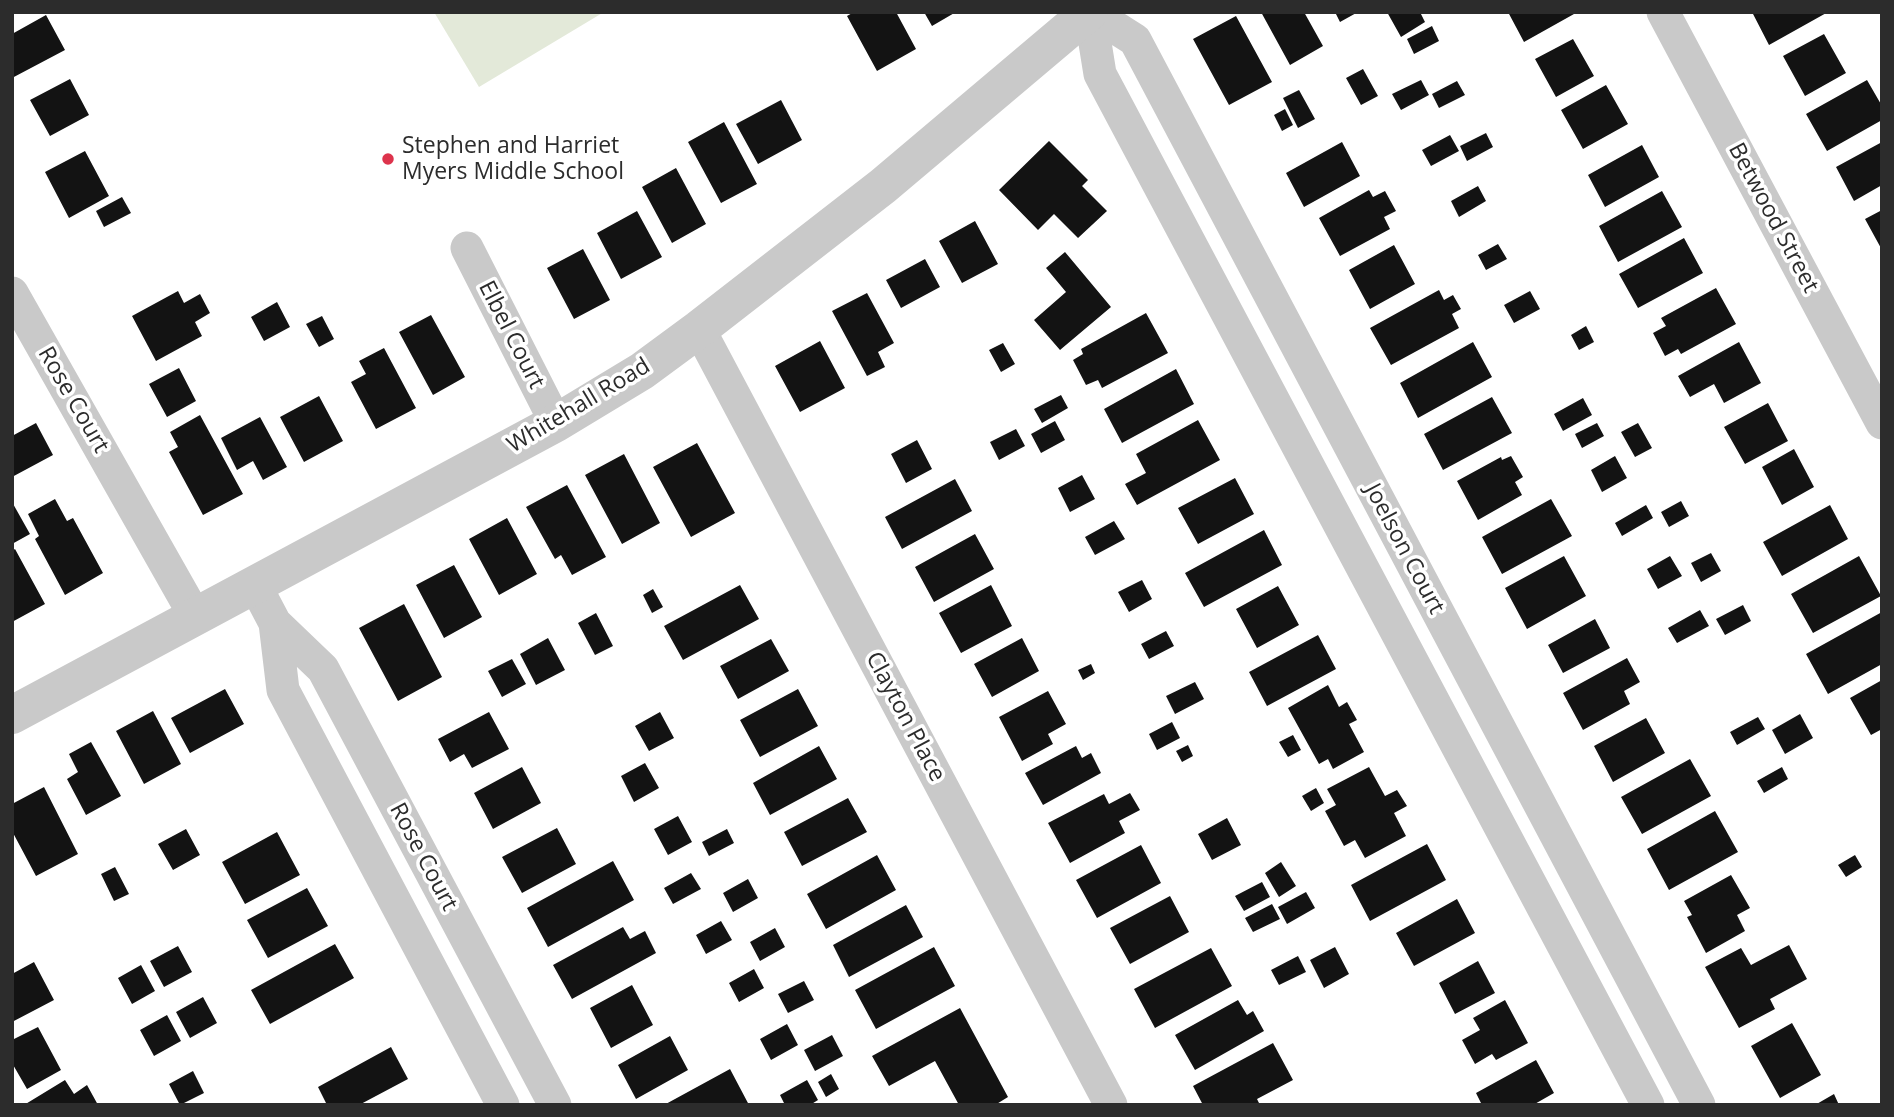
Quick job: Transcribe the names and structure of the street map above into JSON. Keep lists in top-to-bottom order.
{
  "streets": {
    "street": [
      "Betwood Street",
      "Elbel Court",
      "Rose Court",
      "Whitehall Road",
      "Joelson Court",
      "Clayton Place"
    ]
  },
  "crossings": [
    ["Elbel Court", "Whitehall Road"],
    ["Rose Court", "Whitehall Road"],
    ["Whitehall Road", "Joelson Court"],
    ["Whitehall Road", "Clayton Place"]
  ],
  "places": ["Stephen and Harriet Myers Middle School"]
}
